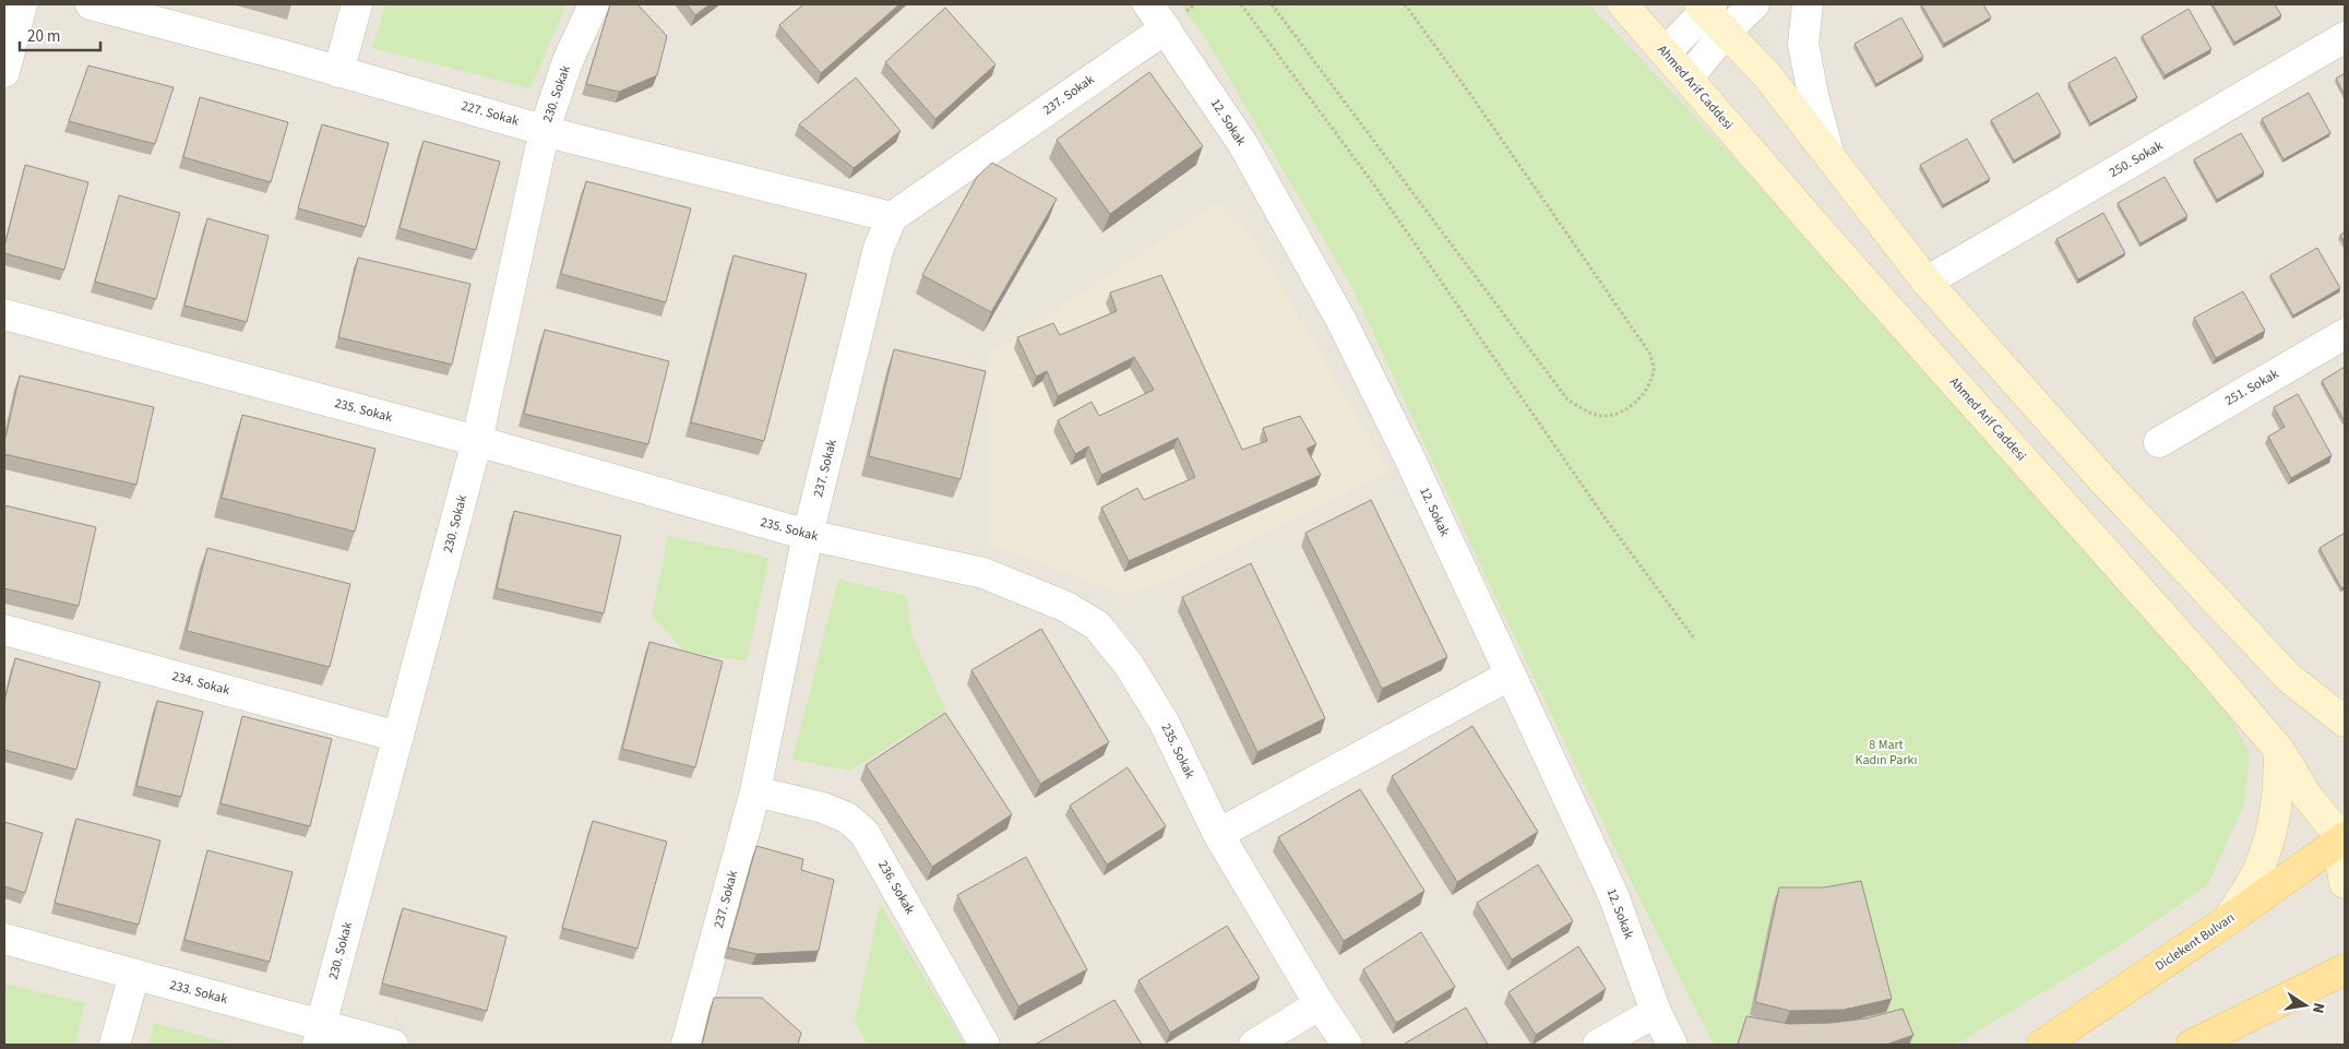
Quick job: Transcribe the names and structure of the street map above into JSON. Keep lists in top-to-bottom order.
{
  "streets": {
    "main road": ["Ahmed Arif Caddesi", "Diclekent Bulvarı"],
    "street": [
      "230. Sokak",
      "237. Sokak",
      "227. Sokak",
      "12. Sokak",
      "250. Sokak",
      "251. Sokak",
      "235. Sokak",
      "234. Sokak",
      "236. Sokak",
      "233. Sokak"
    ]
  },
  "crossings": [
    ["Ahmed Arif Caddesi", "Diclekent Bulvarı"],
    ["230. Sokak", "227. Sokak"],
    ["230. Sokak", "235. Sokak"],
    ["230. Sokak", "234. Sokak"],
    ["230. Sokak", "233. Sokak"],
    ["237. Sokak", "227. Sokak"],
    ["237. Sokak", "12. Sokak"],
    ["237. Sokak", "235. Sokak"],
    ["237. Sokak", "236. Sokak"]
  ],
  "parks": ["8 Mart Kadın Parkı"],
  "scale_bar": "20 m",
  "north": "right"
}
